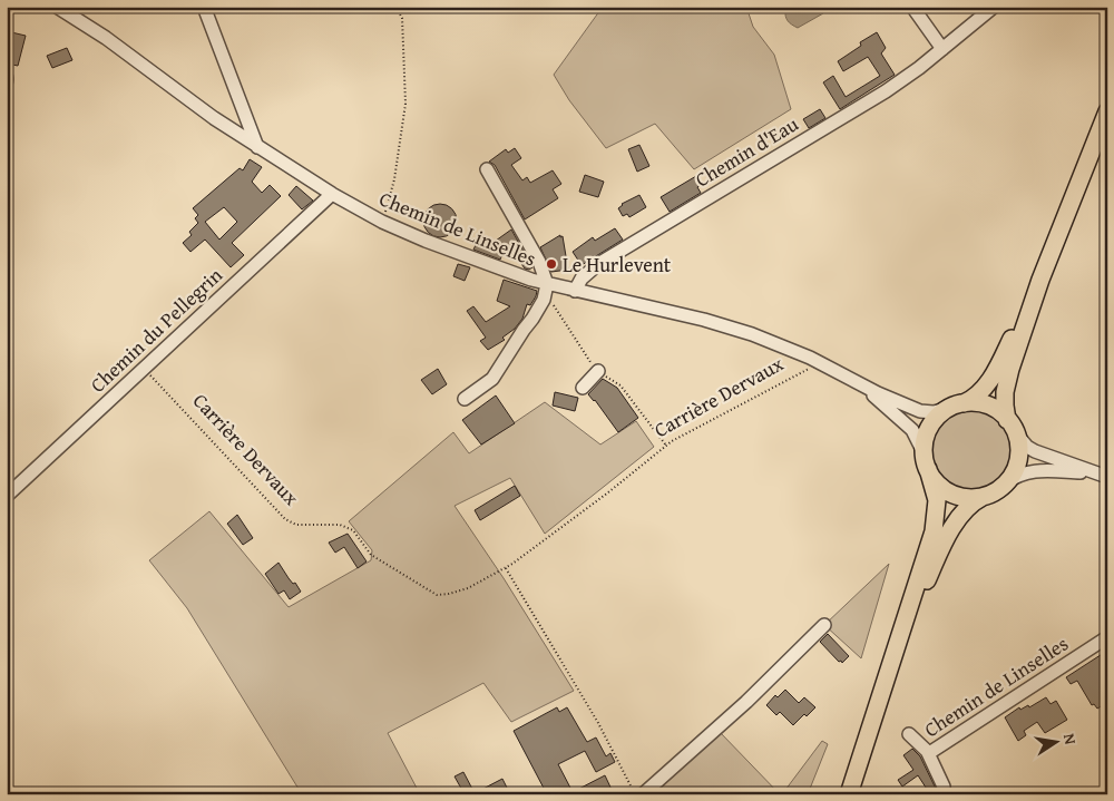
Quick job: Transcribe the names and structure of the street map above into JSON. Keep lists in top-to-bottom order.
{
  "streets": {
    "street": ["Chemin d'Eau", "Chemin de Linselles", "Chemin du Pellegrin"],
    "path": ["Carrière Dervaux"]
  },
  "crossings": [
    ["Chemin d'Eau", "Chemin de Linselles"],
    ["Chemin de Linselles", "Chemin du Pellegrin"],
    ["Chemin de Linselles", "Carrière Dervaux"],
    ["Chemin du Pellegrin", "Carrière Dervaux"]
  ],
  "places": ["Le Hurlevent"],
  "north": "right"
}
